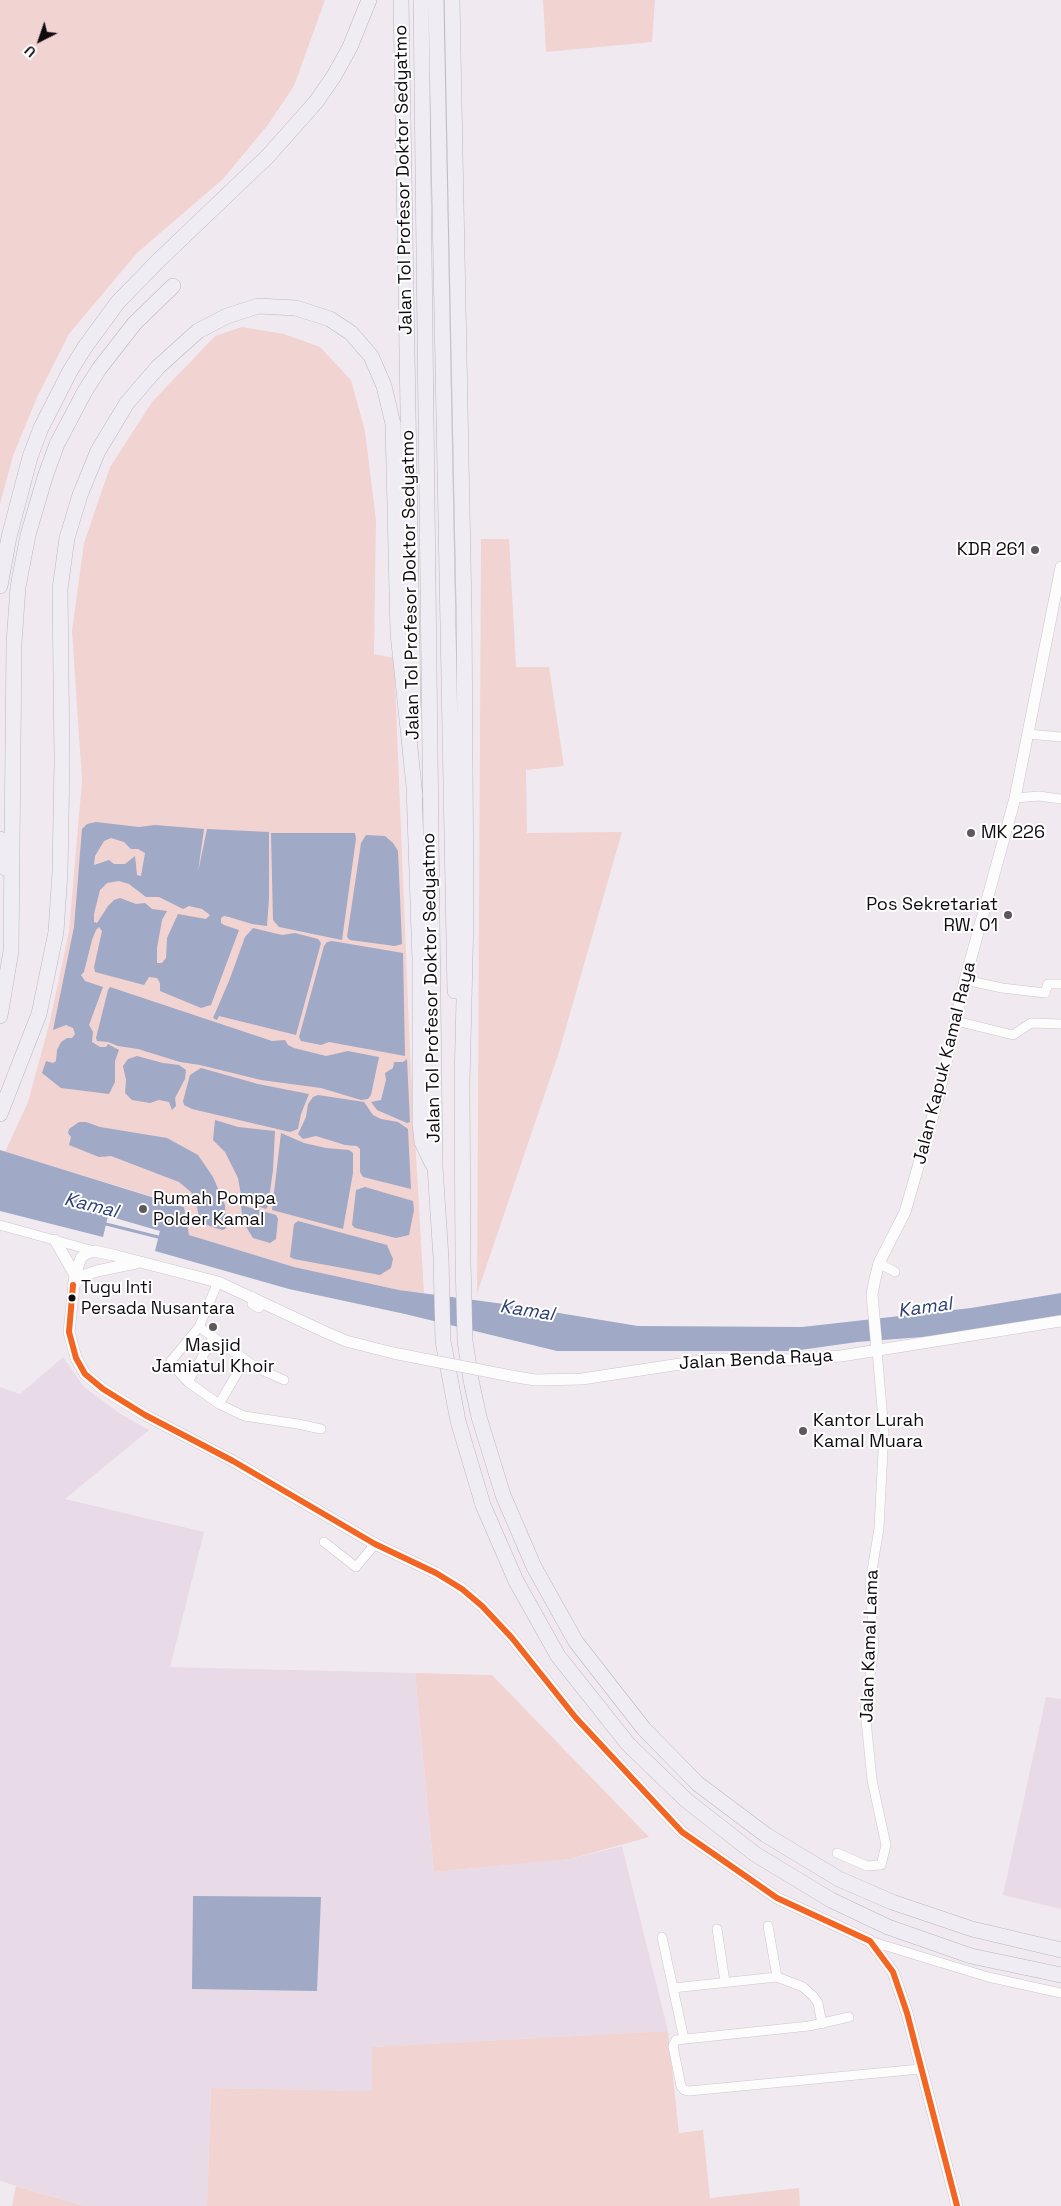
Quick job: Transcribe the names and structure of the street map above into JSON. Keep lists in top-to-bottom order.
{
  "streets": {
    "highway": ["Jalan Tol Profesor Doktor Sedyatmo"],
    "main road": ["Jalan Kapuk Kamal Raya", "Jalan Benda Raya"],
    "street": ["Jalan Kamal Lama"]
  },
  "crossings": [
    ["Jalan Kapuk Kamal Raya", "Jalan Benda Raya"],
    ["Jalan Kapuk Kamal Raya", "Jalan Kamal Lama"],
    ["Jalan Benda Raya", "Jalan Kamal Lama"]
  ],
  "water": ["Kamal"],
  "places": [
    "KDR 261",
    "MK 226",
    "Pos Sekretariat RW. 01",
    "Rumah Pompa Polder Kamal",
    "Tugu Inti Persada Nusantara",
    "Masjid Jamiatul Khoir",
    "Kantor Lurah Kamal Muara"
  ],
  "north": "bottom left"
}
